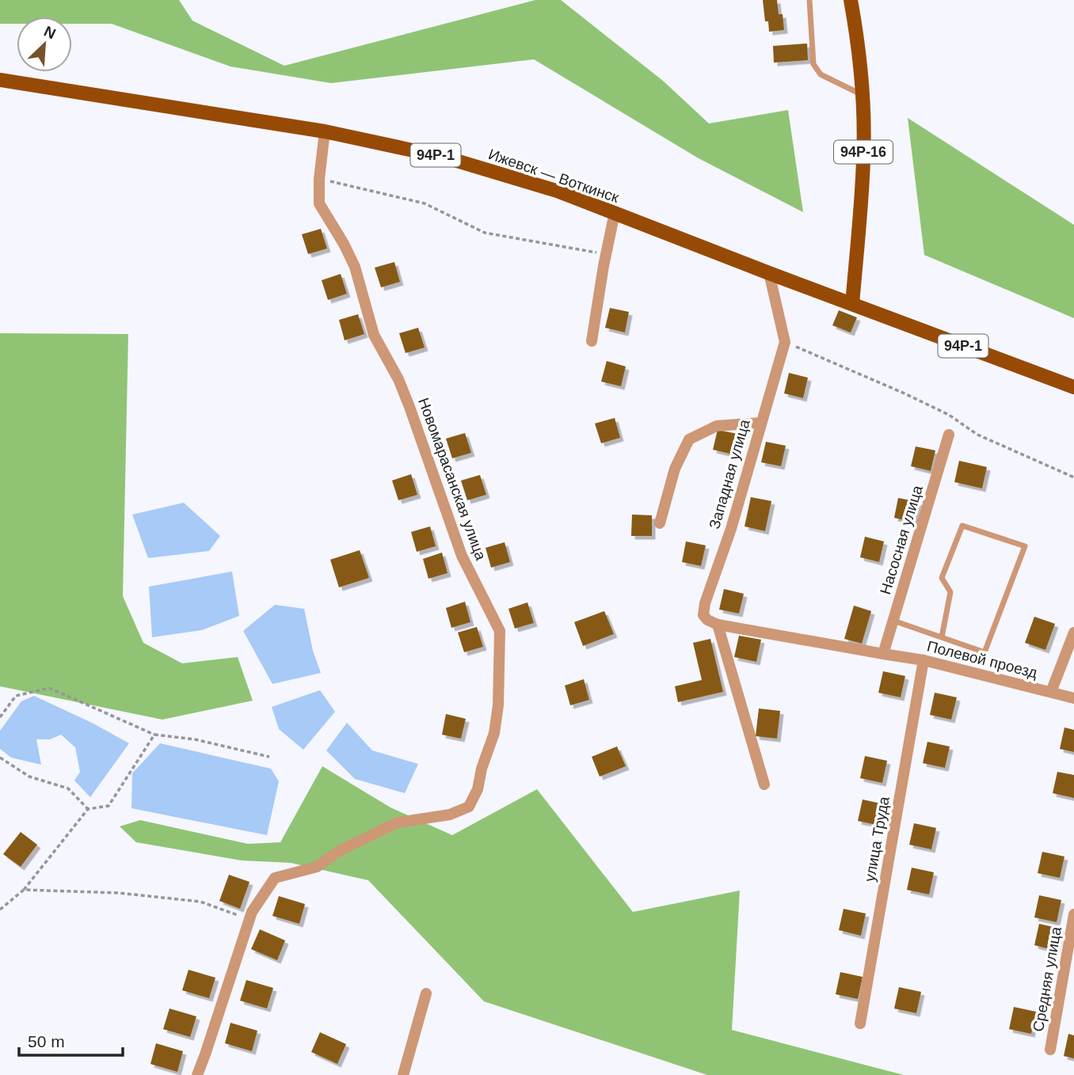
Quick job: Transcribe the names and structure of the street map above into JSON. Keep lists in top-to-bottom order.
{
  "streets": {
    "main road": ["94Р-16", "94Р-1", "Ижевск — Воткинск"],
    "street": [
      "Западная улица",
      "Новомарасанская улица",
      "Насосная улица",
      "Полевой проезд",
      "улица Труда",
      "Средняя улица"
    ]
  },
  "crossings": [
    ["94Р-16", "Ижевск — Воткинск"],
    ["Западная улица", "Полевой проезд"],
    ["Насосная улица", "Полевой проезд"],
    ["Полевой проезд", "улица Труда"]
  ],
  "scale_bar": "50 m",
  "north": "top right"
}
